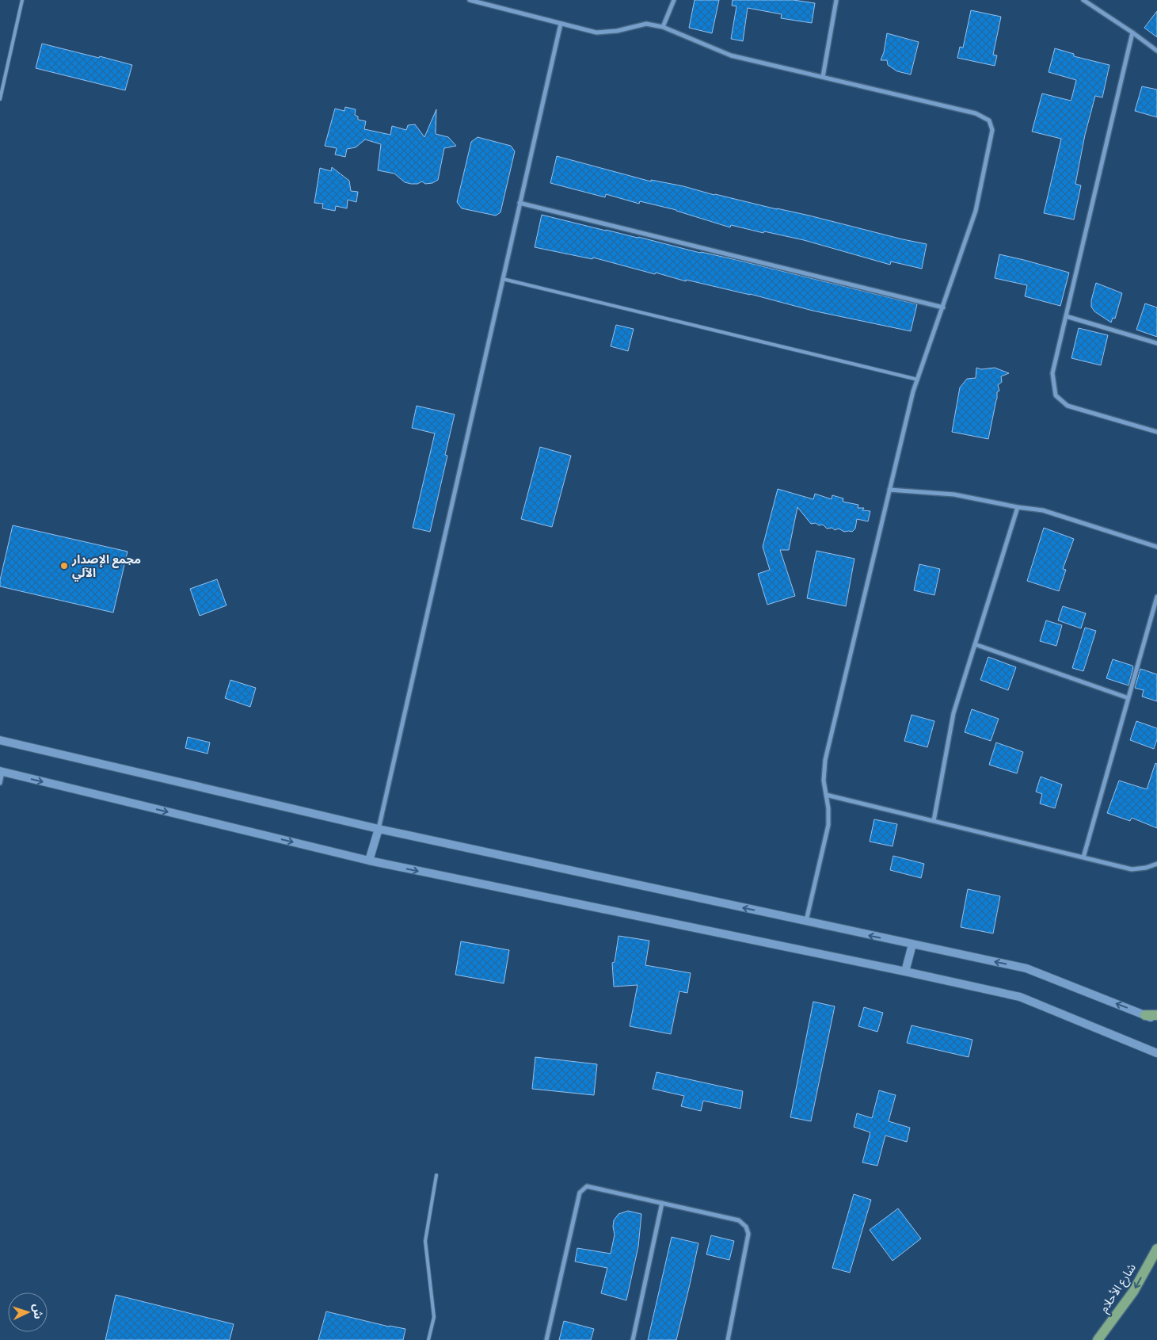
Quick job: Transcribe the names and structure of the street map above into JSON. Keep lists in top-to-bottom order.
{
  "streets": {
    "main road": ["شارع الأحلام"]
  },
  "one_way": ["شارع الأحلام"],
  "places": ["مجمع الإصدار الآلي"],
  "north": "right"
}
